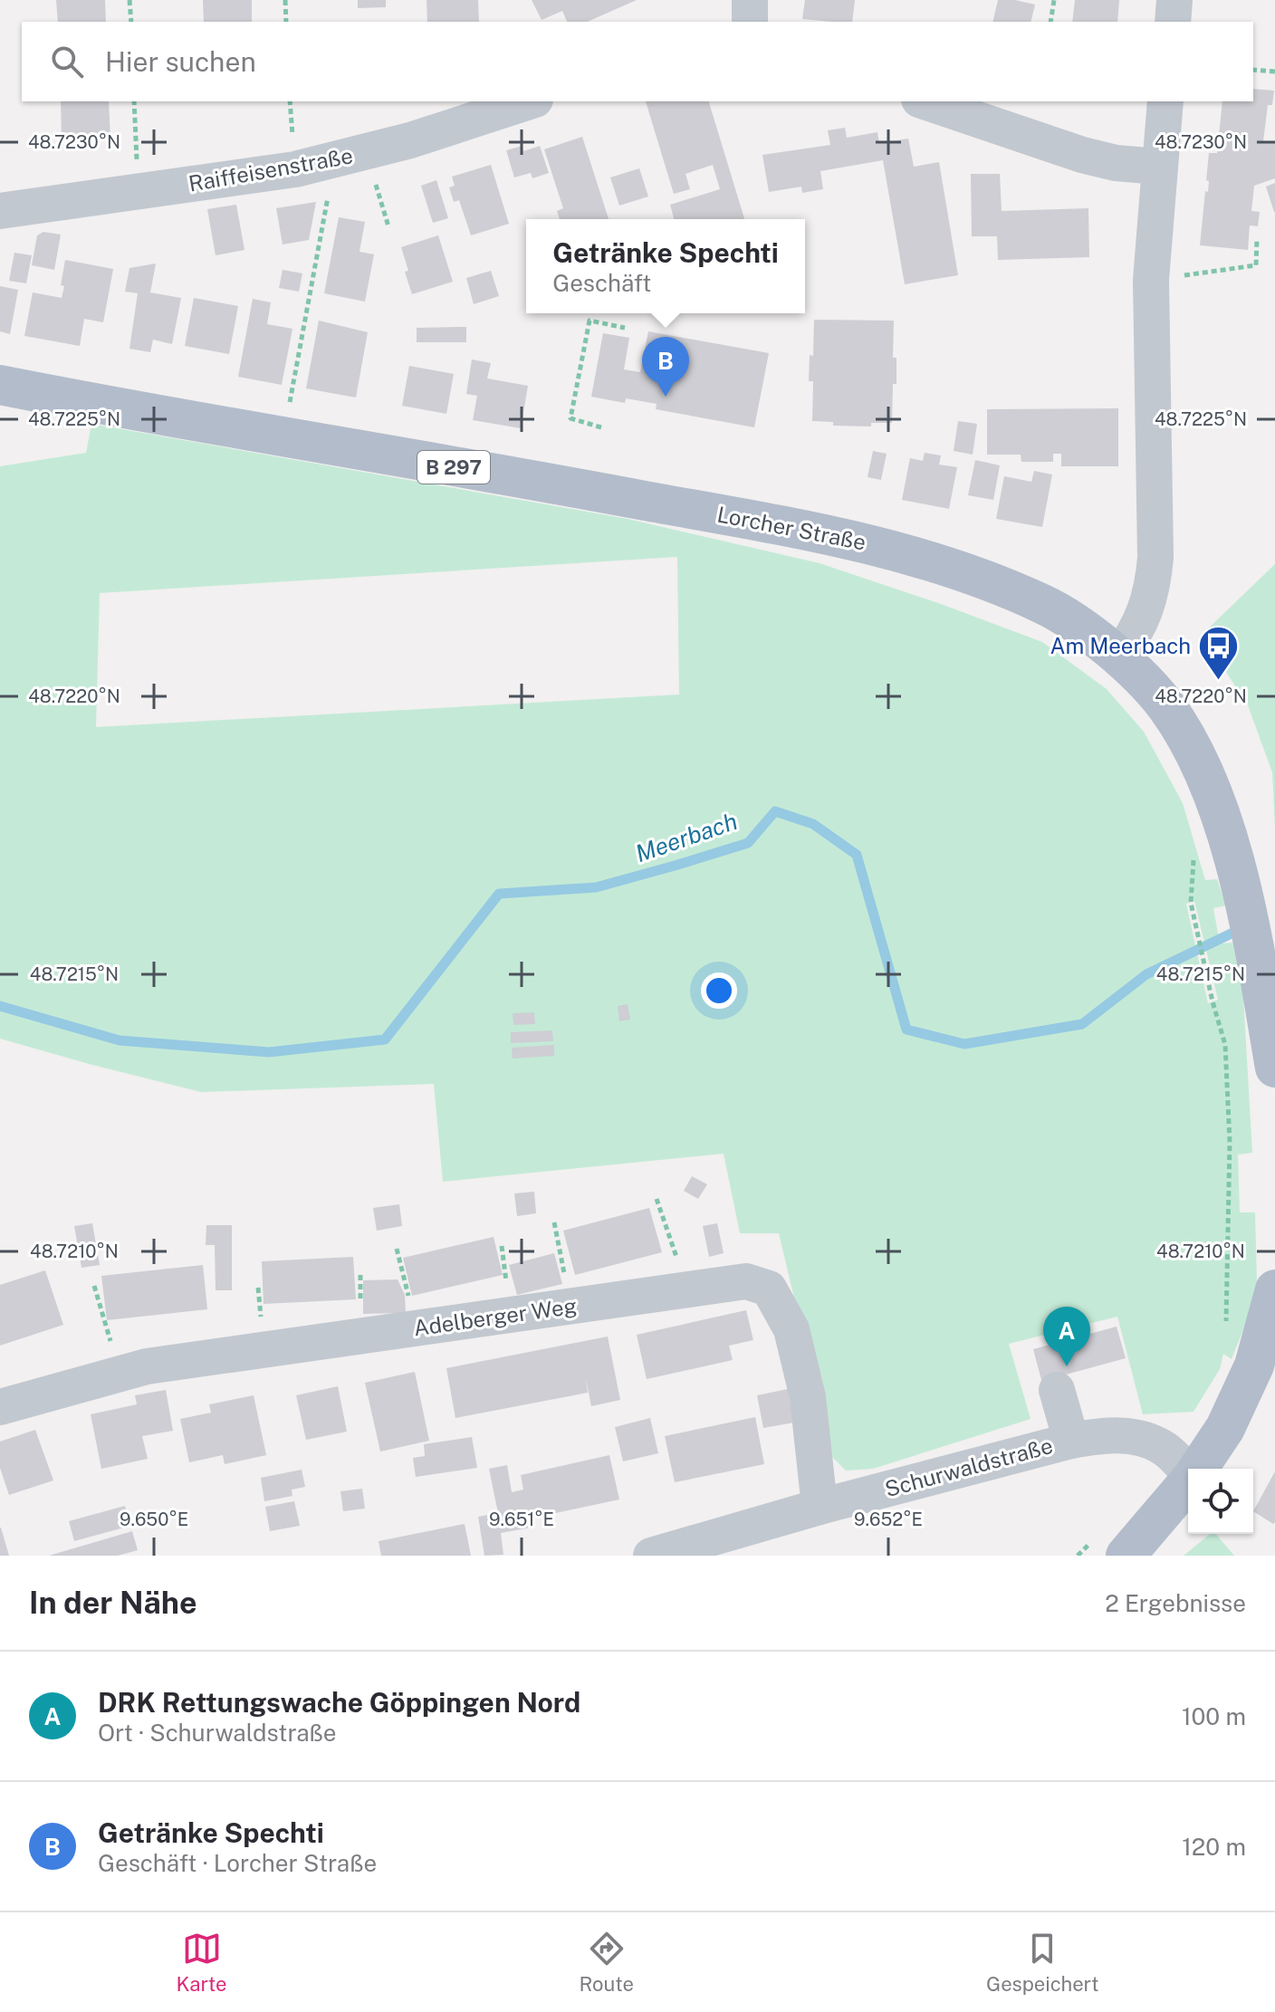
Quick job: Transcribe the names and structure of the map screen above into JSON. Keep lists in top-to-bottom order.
{
  "streets": {
    "main road": ["B 297", "Lorcher Straße"],
    "street": ["Raiffeisenstraße", "Adelberger Weg", "Schurwaldstraße"]
  },
  "crossings": [
    ["Adelberger Weg", "Schurwaldstraße"]
  ],
  "water": ["Meerbach"],
  "places": {
    "bus stop": ["Am Meerbach"]
  },
  "page": {
    "search": "Hier suchen",
    "popup": ["Getränke Spechti", "Geschäft"],
    "pins": ["B", "A"],
    "heading": ["In der Nähe", "2 Ergebnisse"],
    "list": [
      {
        "mark": "A",
        "name": "DRK Rettungswache Göppingen Nord",
        "note": "Ort · Schurwaldstraße",
        "value": "100 m"
      },
      {
        "mark": "B",
        "name": "Getränke Spechti",
        "note": "Geschäft · Lorcher Straße",
        "value": "120 m"
      }
    ],
    "nav": ["Karte", "Route", "Gespeichert"]
  },
  "coordinates": [
    "48.7230°N",
    "48.7225°N",
    "48.7220°N",
    "48.7215°N",
    "48.7210°N",
    "9.650°E",
    "9.651°E",
    "9.652°E"
  ]
}
